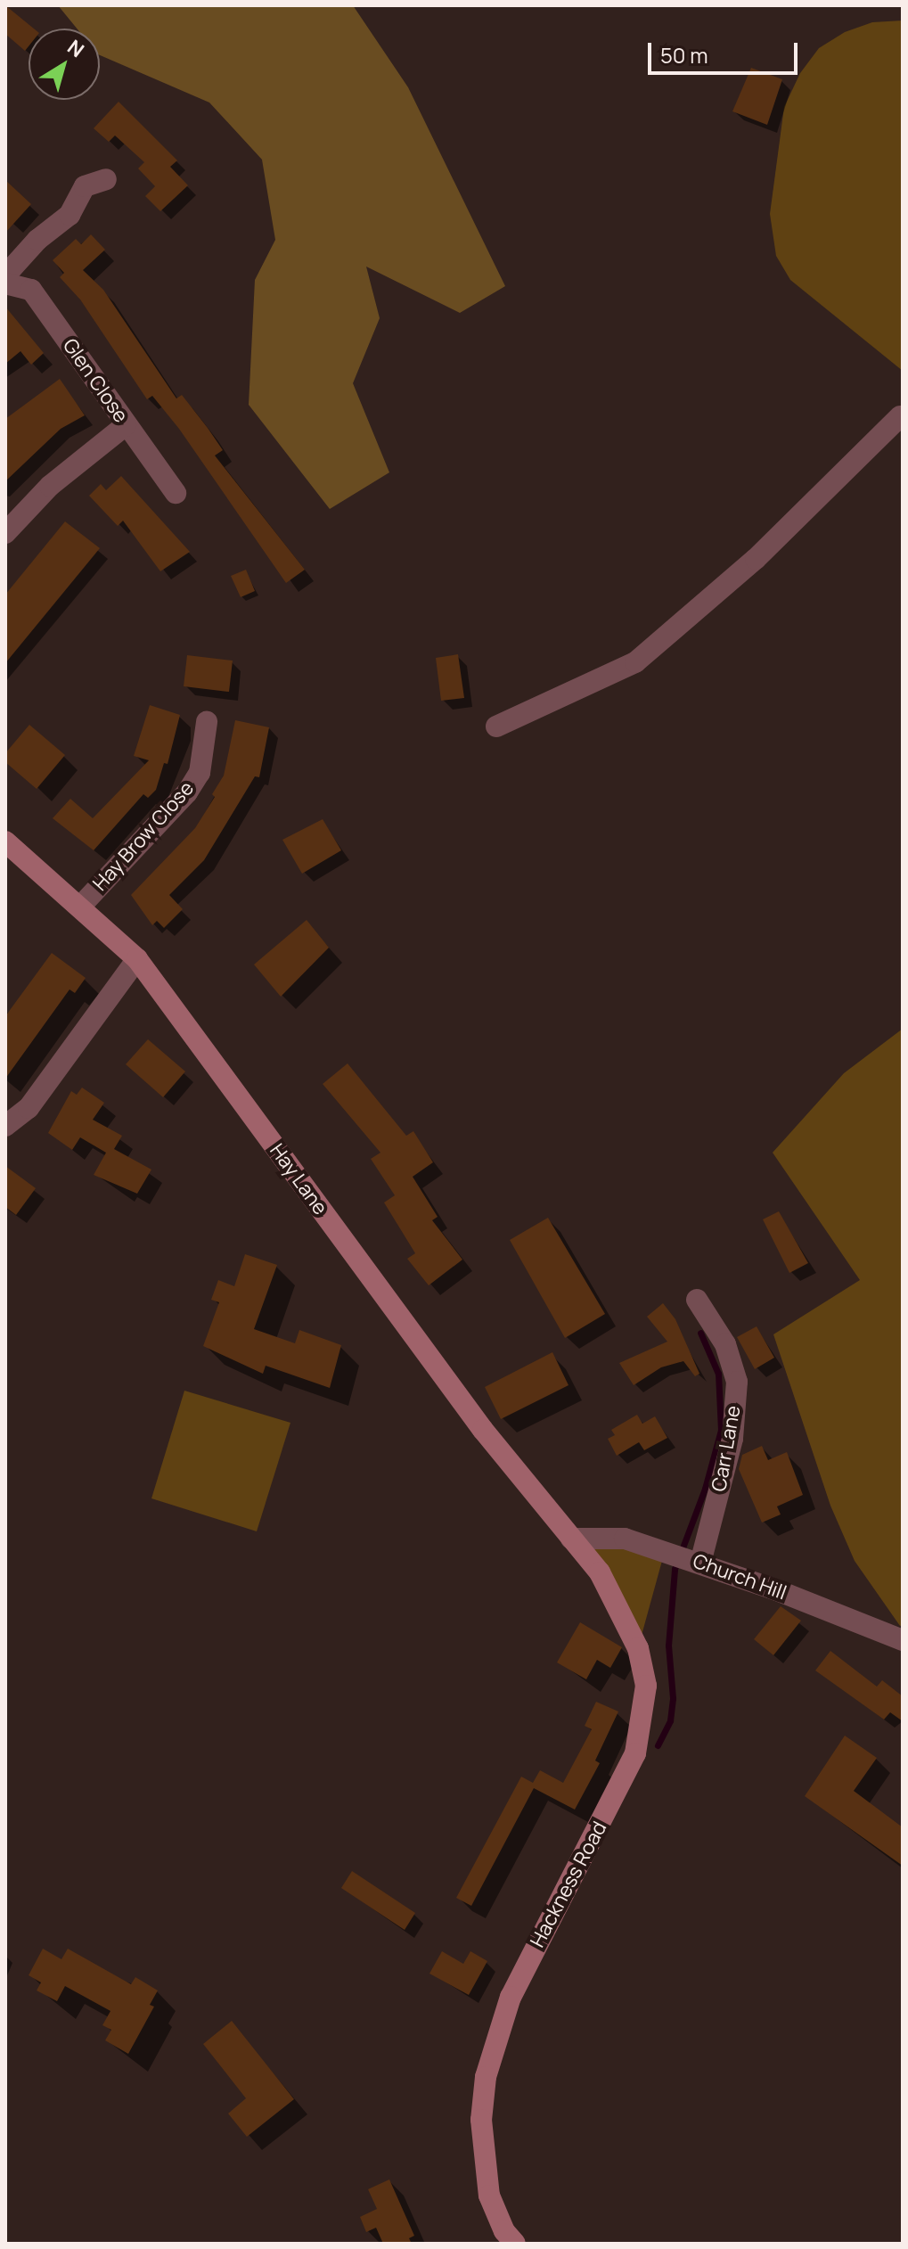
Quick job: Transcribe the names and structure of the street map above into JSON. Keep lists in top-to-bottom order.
{
  "streets": {
    "street": [
      "Glen Close",
      "Hay Brow Close",
      "Hay Lane",
      "Carr Lane",
      "Church Hill",
      "Hackness Road"
    ]
  },
  "crossings": [
    ["Hay Brow Close", "Hay Lane"],
    ["Hay Lane", "Church Hill"],
    ["Hay Lane", "Hackness Road"],
    ["Carr Lane", "Church Hill"],
    ["Church Hill", "Hackness Road"]
  ],
  "scale_bar": "50 m",
  "north": "top right"
}
